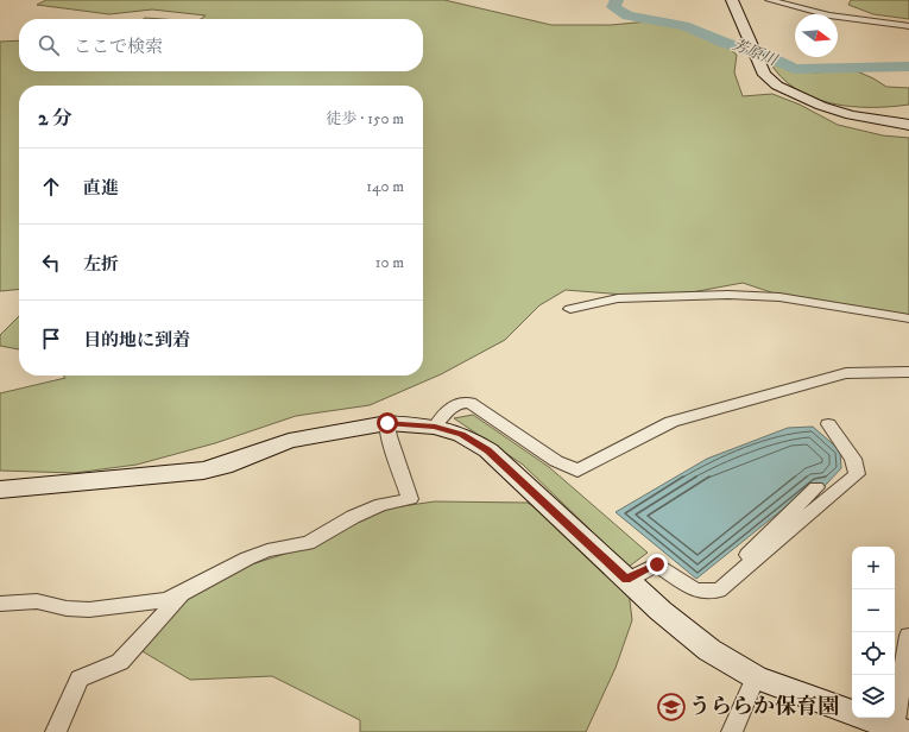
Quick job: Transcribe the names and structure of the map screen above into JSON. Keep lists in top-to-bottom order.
{
  "water": ["芳原川"],
  "places": {
    "school or university": ["うららか保育園"]
  },
  "north": "right",
  "page": {
    "search": "ここで検索",
    "heading": ["2 分", "徒歩 · 150 m"],
    "list": [
      ["直進", "140 m"],
      ["左折", "10 m"],
      "目的地に到着"
    ],
    "map_buttons": ["+", "−"]
  }
}
